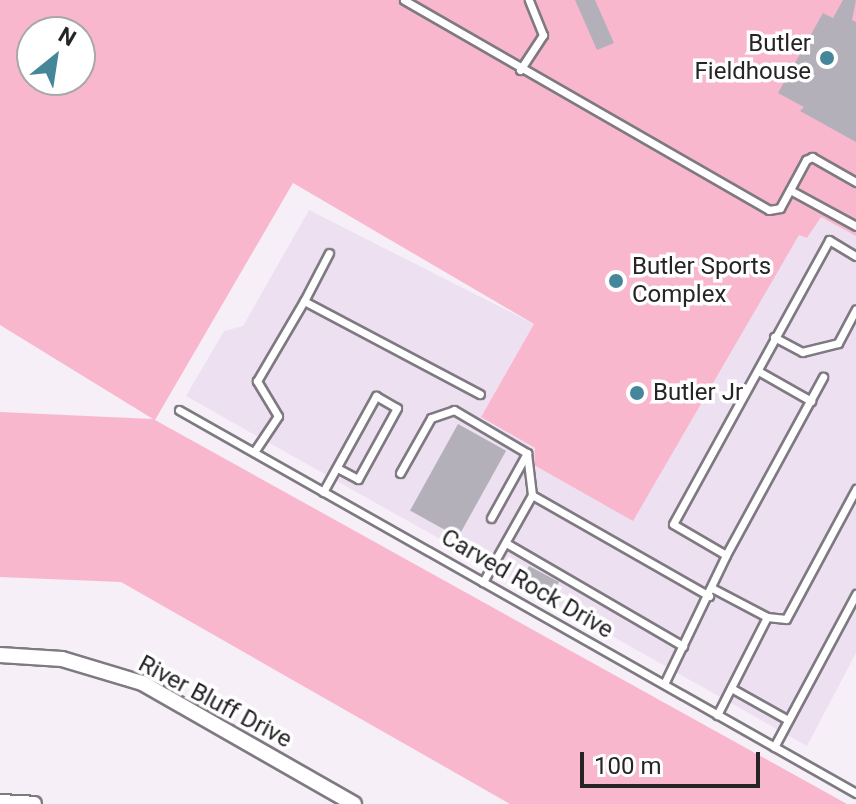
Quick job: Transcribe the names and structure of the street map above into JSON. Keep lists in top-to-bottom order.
{
  "streets": {
    "street": ["River Bluff Drive"],
    "lane": ["Carved Rock Drive"]
  },
  "places": ["Butler Fieldhouse", "Butler Sports Complex", "Butler Jr"],
  "scale_bar": "100 m",
  "north": "top right"
}
